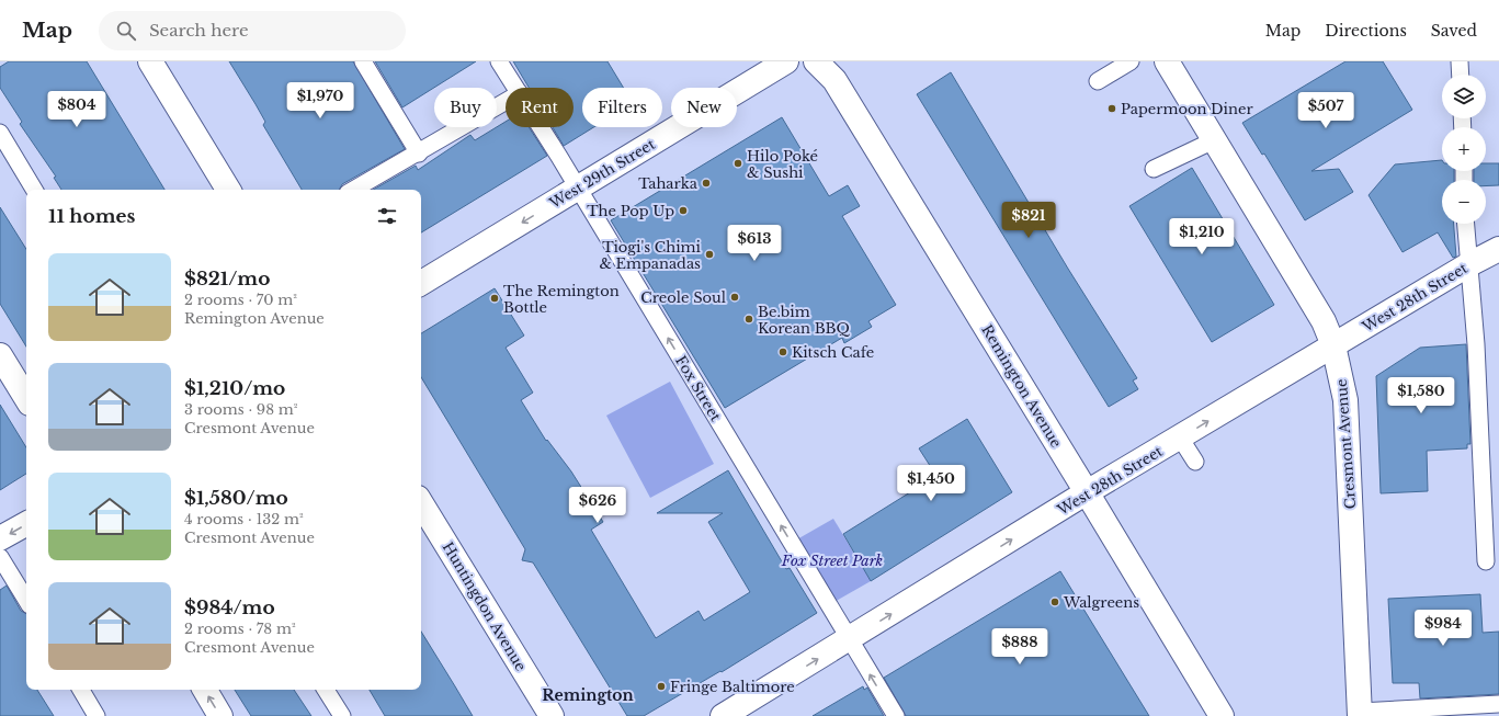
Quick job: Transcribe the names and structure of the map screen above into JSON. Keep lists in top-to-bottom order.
{
  "streets": {
    "street": [
      "West 29th Street",
      "West 28th Street",
      "Remington Avenue",
      "Cresmont Avenue",
      "Huntingdon Avenue"
    ],
    "lane": ["Fox Street"]
  },
  "crossings": [
    ["West 29th Street", "Fox Street"],
    ["West 28th Street", "Remington Avenue"],
    ["West 28th Street", "Fox Street"],
    ["West 28th Street", "Cresmont Avenue"]
  ],
  "one_way": ["West 29th Street", "West 28th Street", "Fox Street"],
  "districts": ["Remington"],
  "parks": ["Fox Street Park"],
  "places": [
    "Papermoon Diner",
    "Hilo Poké & Sushi",
    "Taharka",
    "The Pop Up",
    "Tiogi's Chimi & Empanadas",
    "Creole Soul",
    "The Remington Bottle",
    "Be.bim Korean BBQ",
    "Kitsch Cafe",
    "Walgreens",
    "Fringe Baltimore"
  ],
  "page": {
    "header": "Map",
    "search": "Search here",
    "nav": ["Map", "Directions", "Saved"],
    "map_buttons": ["+", "−"],
    "price": [
      "$1,970",
      "$804",
      "$507",
      "$821",
      "$1,210",
      "$613",
      "$1,580",
      "$1,450",
      "$626",
      "$984",
      "$888"
    ],
    "chip": [
      "Buy",
      "Rent",
      "Filters",
      "New"
    ],
    "heading": "11 homes",
    "list": [
      {
        "name": "$821/mo",
        "note": "2 rooms · 70 m² · Remington Avenue"
      },
      {
        "name": "$1,210/mo",
        "note": "3 rooms · 98 m² · Cresmont Avenue"
      },
      {
        "name": "$1,580/mo",
        "note": "4 rooms · 132 m² · Cresmont Avenue"
      },
      {
        "name": "$984/mo",
        "note": "2 rooms · 78 m² · Cresmont Avenue"
      }
    ]
  }
}
